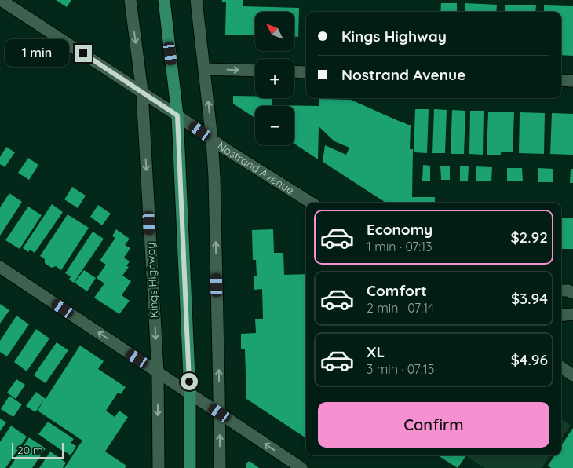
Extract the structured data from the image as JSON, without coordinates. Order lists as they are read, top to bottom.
{
  "streets": {
    "street": ["Nostrand Avenue", "Kings Highway"]
  },
  "crossings": [
    ["Nostrand Avenue", "Kings Highway"]
  ],
  "scale_bar": "20 m",
  "north": "top left",
  "page": {
    "map_buttons": ["+", "−"],
    "banner": ["Kings Highway", "Nostrand Avenue"],
    "bubble": "1 min",
    "list": [
      {
        "name": "Economy",
        "note": "1 min · 07:13",
        "value": "$2.92"
      },
      {
        "name": "Comfort",
        "note": "2 min · 07:14",
        "value": "$3.94"
      },
      {
        "name": "XL",
        "note": "3 min · 07:15",
        "value": "$4.96"
      }
    ],
    "buttons": "Confirm",
    "scale": "20 m"
  }
}
